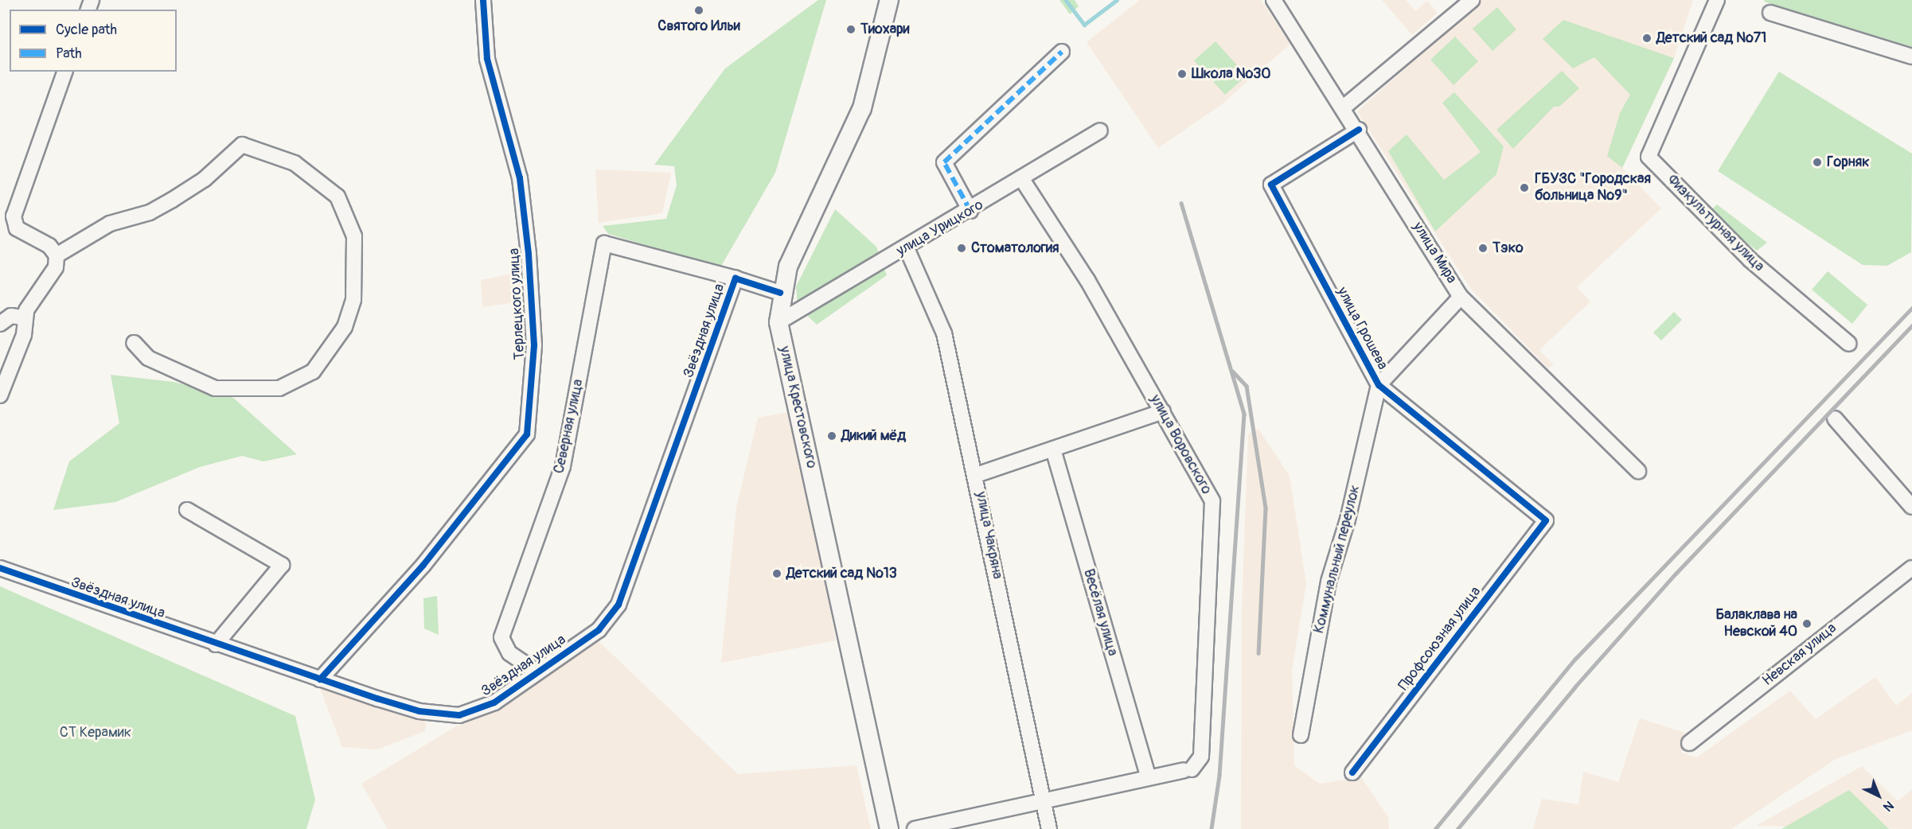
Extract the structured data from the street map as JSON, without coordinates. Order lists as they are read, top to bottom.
{
  "streets": {
    "main road": ["улица Крестовского"],
    "street": [
      "Физкультурная улица",
      "улица Урицкого",
      "улица Мира",
      "Терлецкого улица",
      "улица Грошева",
      "Звёздная улица",
      "Северная улица",
      "улица Воровского",
      "улица Чакряна",
      "Коммунальный переулок",
      "Весёлая улица",
      "Профсоюзная улица",
      "Невская улица"
    ]
  },
  "crossings": [
    ["улица Урицкого", "улица Крестовского"],
    ["улица Урицкого", "улица Воровского"],
    ["улица Урицкого", "улица Чакряна"],
    ["улица Мира", "улица Грошева"],
    ["Терлецкого улица", "Звёздная улица"],
    ["улица Грошева", "Коммунальный переулок"],
    ["улица Грошева", "Профсоюзная улица"],
    ["Звёздная улица", "улица Крестовского"],
    ["Звёздная улица", "Северная улица"],
    ["улица Воровского", "Весёлая улица"]
  ],
  "parks": ["СТ Керамик"],
  "places": [
    "Святого Ильи",
    "Тиохари",
    "Детский сад №71",
    "Школа №30",
    "Горняк",
    "ГБУЗС \"Городская больница №9\"",
    "Стоматология",
    "Тэко",
    "Дикий мёд",
    "Детский сад №13",
    "Балаклава на Невской 40"
  ],
  "legend": ["Cycle path", "Path"],
  "north": "bottom right"
}
